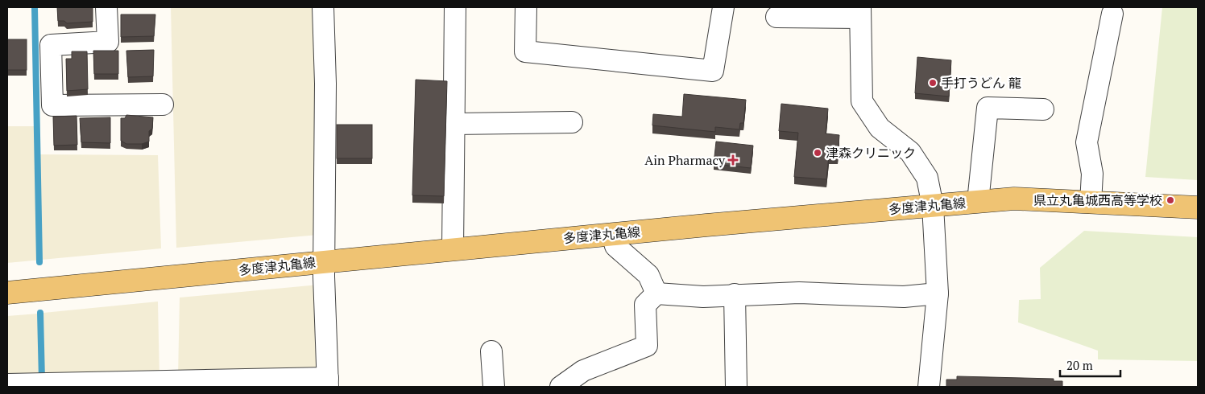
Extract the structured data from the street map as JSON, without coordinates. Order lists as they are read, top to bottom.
{
  "streets": {
    "main road": ["多度津丸亀線"]
  },
  "places": {
    "other": ["手打うどん 龍", "津森クリニック", "県立丸亀城西高等学校"],
    "health": ["Ain Pharmacy"]
  },
  "scale_bar": "20 m"
}
